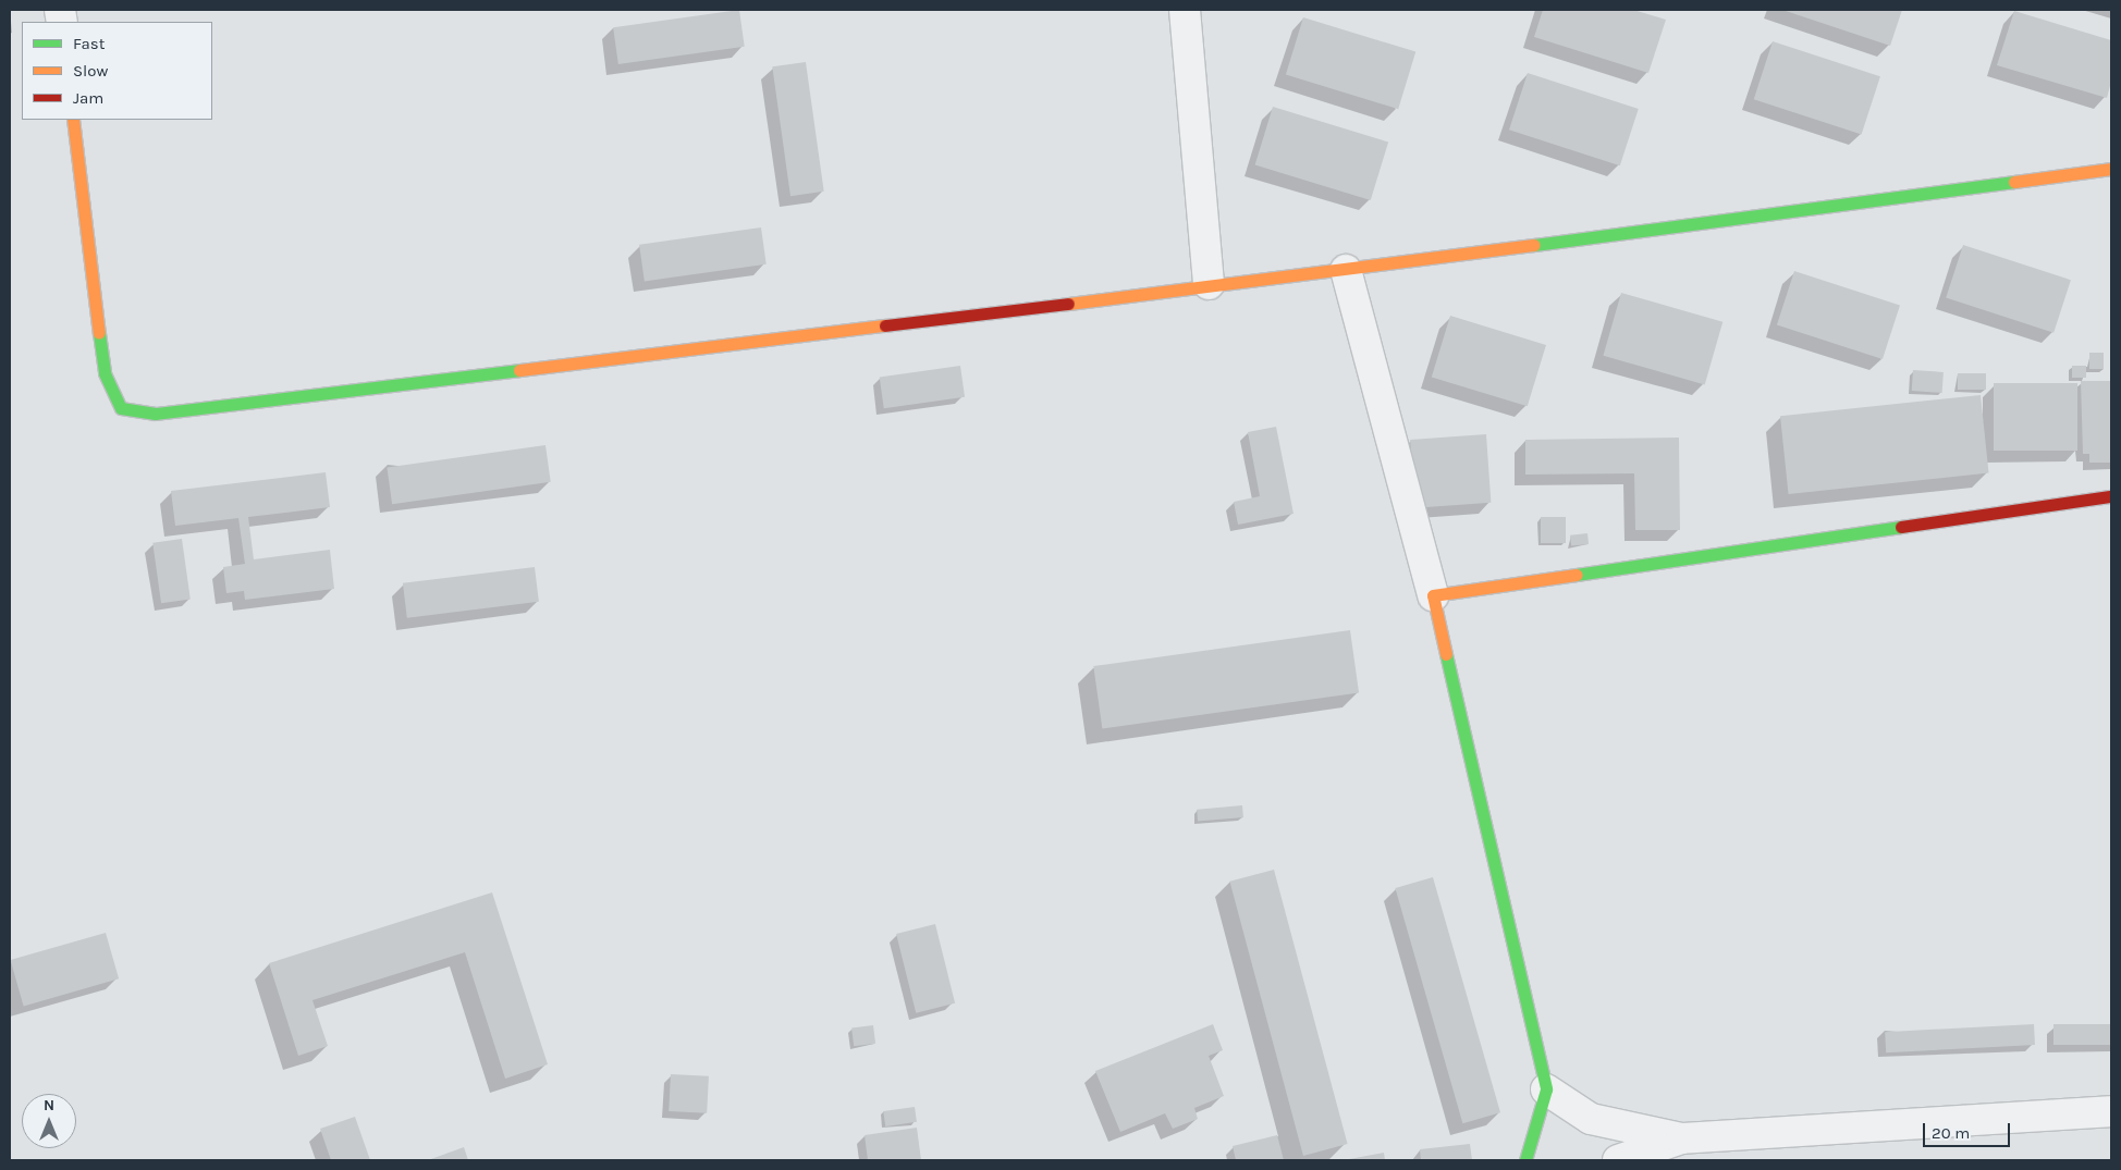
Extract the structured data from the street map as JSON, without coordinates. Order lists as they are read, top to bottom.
{
  "legend": ["Fast", "Slow", "Jam"],
  "scale_bar": "20 m",
  "north": "top"
}
